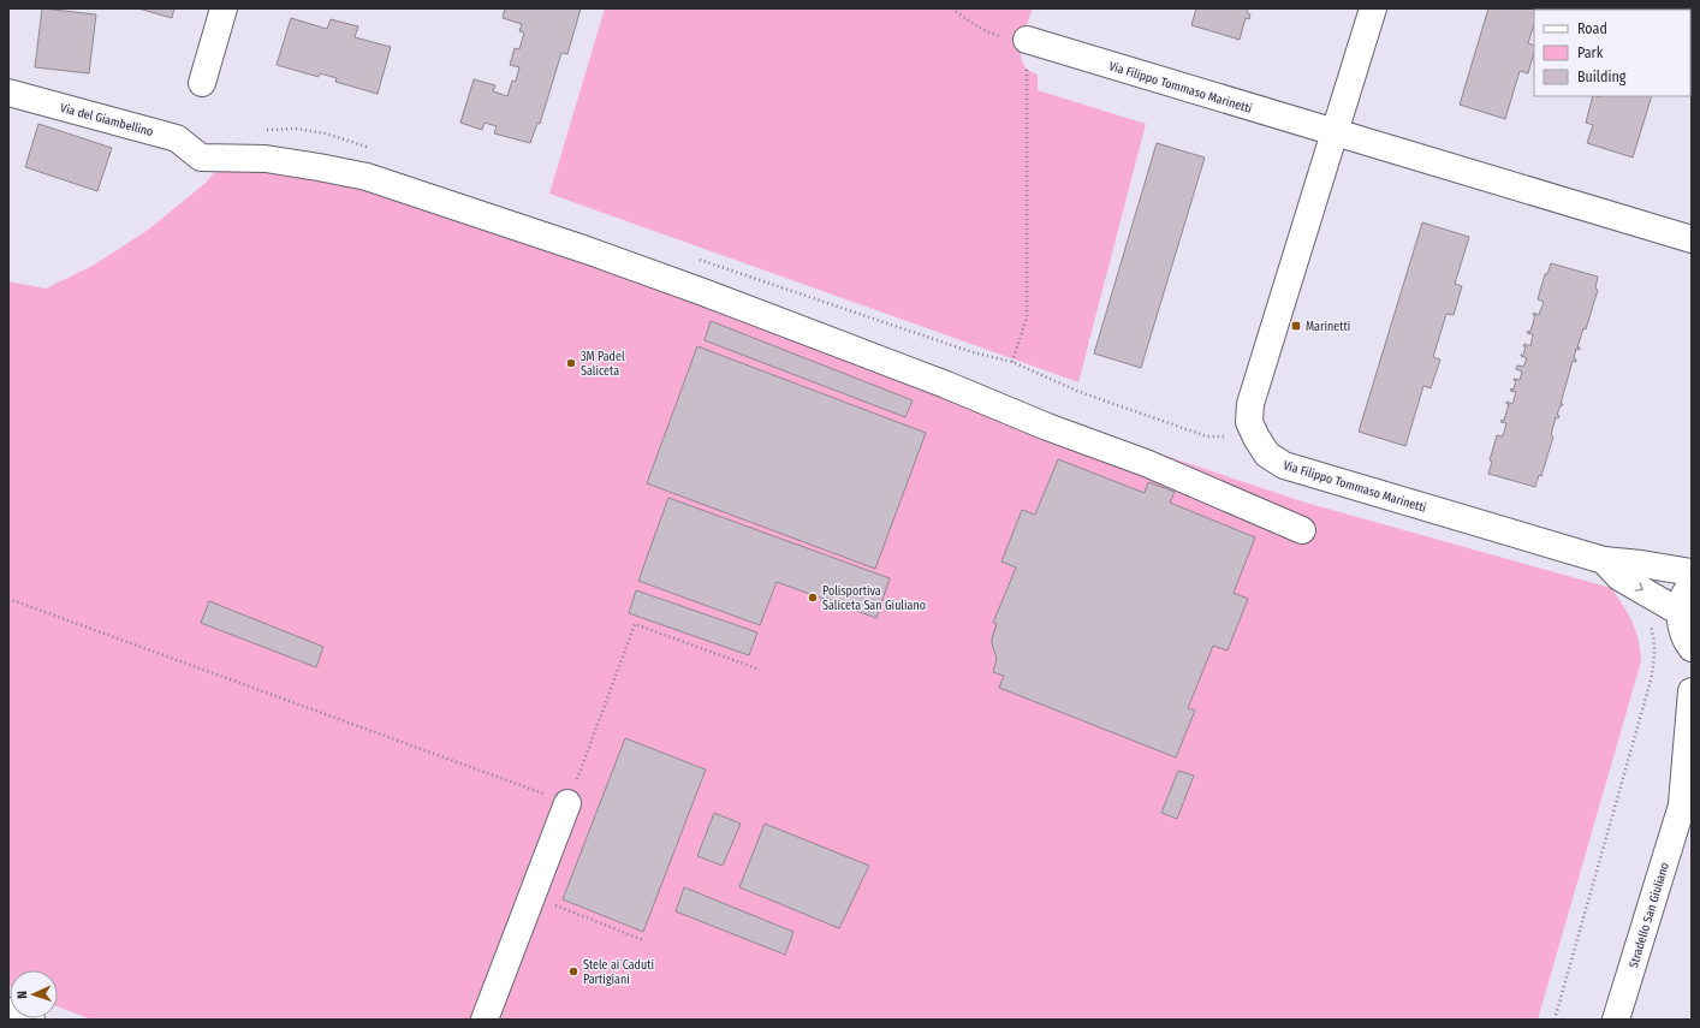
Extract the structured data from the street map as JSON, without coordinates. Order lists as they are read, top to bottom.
{
  "streets": {
    "street": ["Via Filippo Tommaso Marinetti", "Via del Giambellino", "Stradello San Giuliano"]
  },
  "places": {
    "transit": ["Marinetti"],
    "other": ["3M Padel Saliceta", "Polisportiva Saliceta San Giuliano", "Stele ai Caduti Partigiani"]
  },
  "legend": ["Road", "Park", "Building"],
  "north": "left"
}
